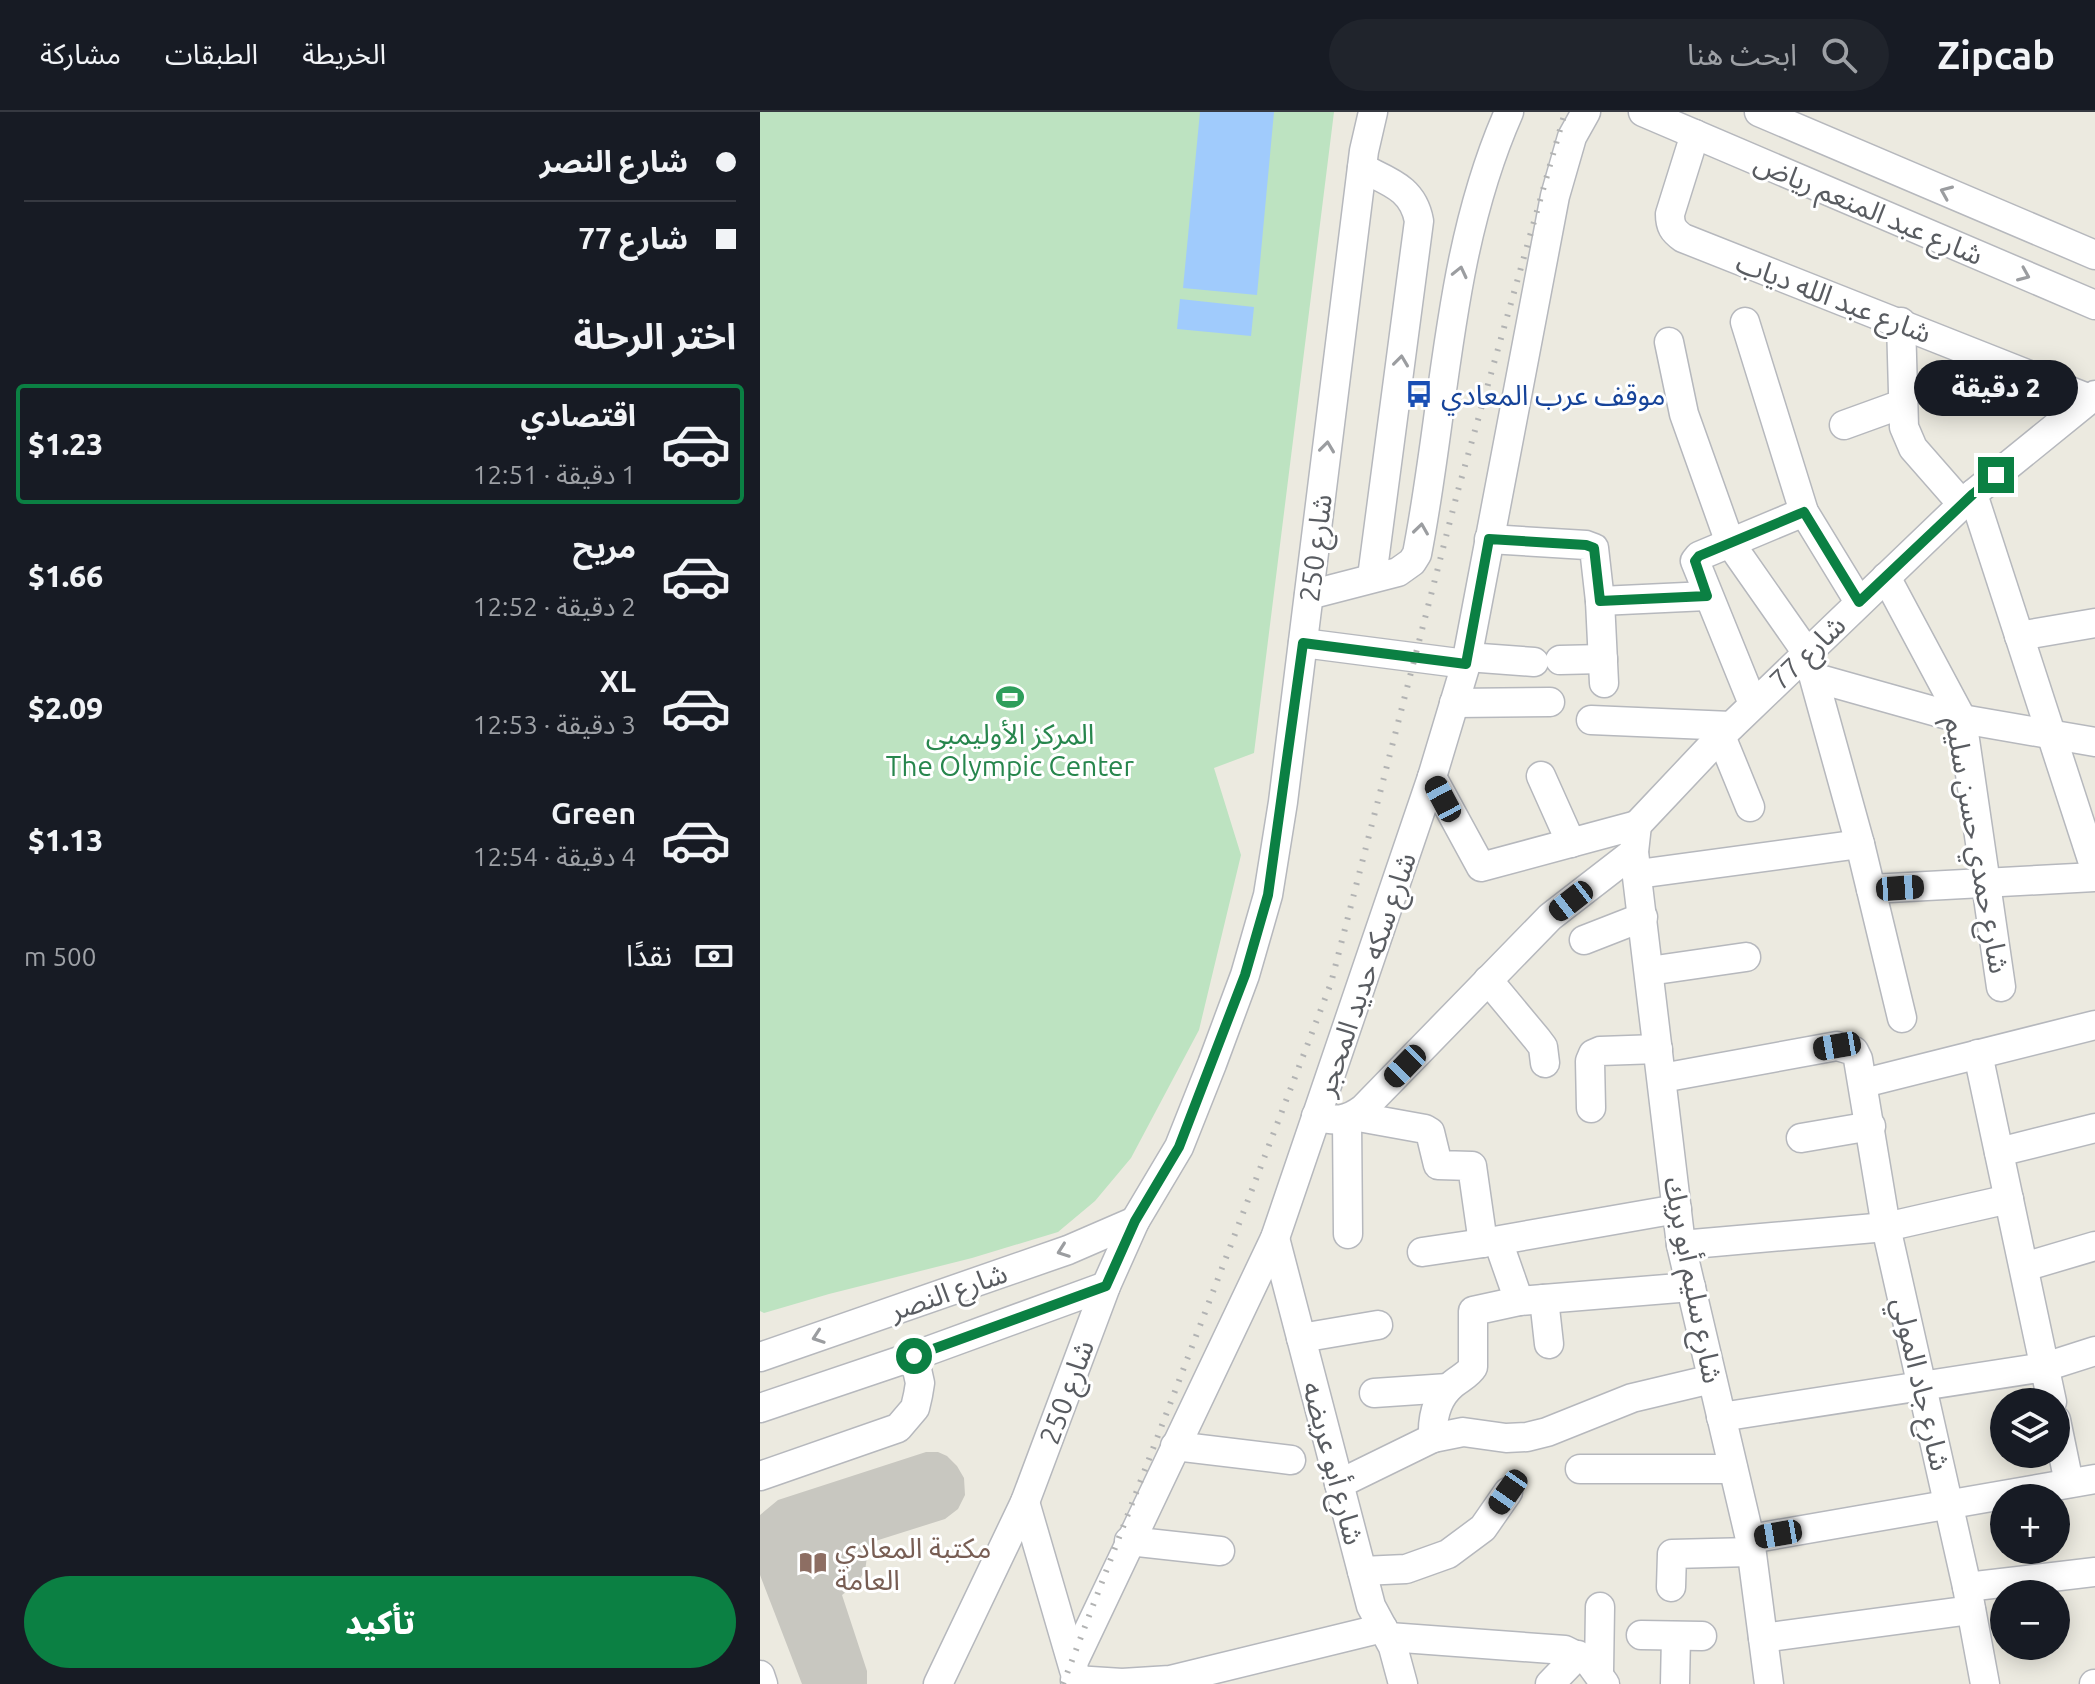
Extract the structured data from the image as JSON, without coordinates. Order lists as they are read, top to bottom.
{
  "streets": {
    "street": [
      "شارع عبد المنعم رياض",
      "شارع عبد الله دياب",
      "شارع 250",
      "شارع 77",
      "شارع حمدي حسن سليم",
      "شارع سكه حديد المحجر",
      "شارع سليم أبو بريك",
      "شارع النصر",
      "شارع جاد المولي",
      "شارع أبو عريضه"
    ]
  },
  "crossings": [
    ["شارع عبد المنعم رياض", "شارع عبد الله دياب"],
    ["شارع عبد الله دياب", "شارع 77"],
    ["شارع 250", "شارع النصر"],
    ["شارع 77", "شارع حمدي حسن سليم"],
    ["شارع 77", "شارع سليم أبو بريك"],
    ["شارع سكه حديد المحجر", "شارع أبو عريضه"],
    ["شارع سليم أبو بريك", "شارع جاد المولي"]
  ],
  "places": {
    "bus stop": ["موقف عرب المعادي"],
    "sports": ["المركز الأوليمبى The Olympic Center"],
    "library": ["مكتبة المعادي العامة"]
  },
  "page": {
    "header": "Zipcab",
    "search": "ابحث هنا",
    "nav": ["الخريطة", "الطبقات", "مشاركة"],
    "banner": ["شارع النصر", "شارع 77"],
    "heading": "اختر الرحلة",
    "bubble": "2 دقيقة",
    "list": [
      {
        "name": "اقتصادي",
        "note": "1 دقيقة · 12:51",
        "value": "$1.23"
      },
      {
        "name": "مريح",
        "note": "2 دقيقة · 12:52",
        "value": "$1.66"
      },
      {
        "name": "XL",
        "note": "3 دقيقة · 12:53",
        "value": "$2.09"
      },
      {
        "name": "Green",
        "note": "4 دقيقة · 12:54",
        "value": "$1.13"
      }
    ],
    "pay": ["نقدًا", "500 m"],
    "map_buttons": ["+", "−"],
    "buttons": "تأكيد"
  }
}
